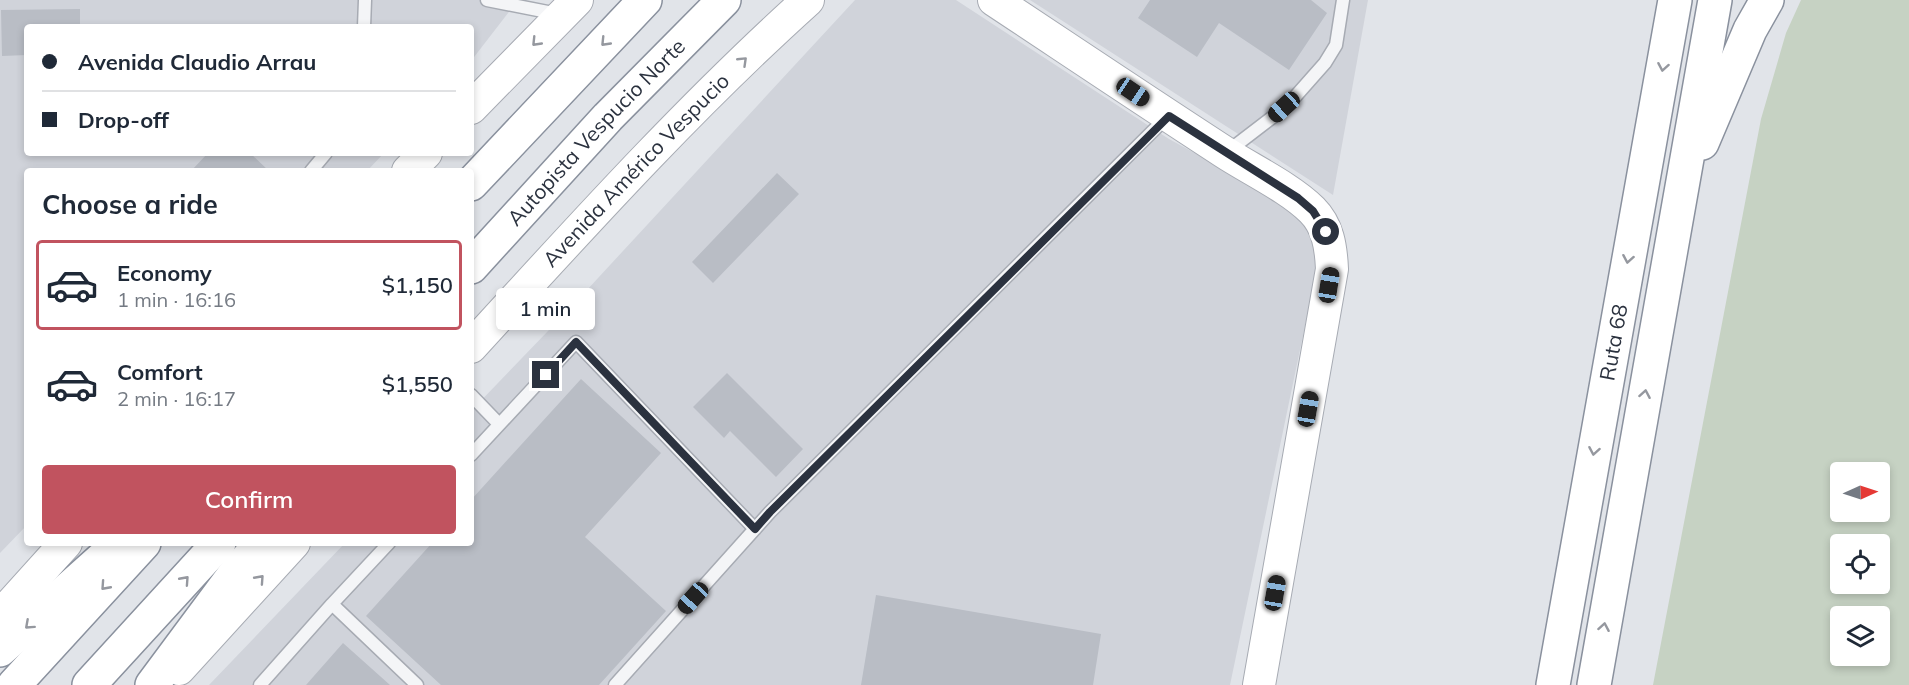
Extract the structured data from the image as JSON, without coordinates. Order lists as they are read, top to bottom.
{
  "streets": {
    "highway": ["Autopista Vespucio Norte", "Ruta 68"],
    "main road": ["Avenida Américo Vespucio"]
  },
  "north": "right",
  "page": {
    "banner": ["Avenida Claudio Arrau", "Drop-off"],
    "heading": "Choose a ride",
    "list": [
      {
        "name": "Economy",
        "note": "1 min · 16:16",
        "value": "$1,150"
      },
      {
        "name": "Comfort",
        "note": "2 min · 16:17",
        "value": "$1,550"
      }
    ],
    "bubble": "1 min",
    "buttons": "Confirm"
  }
}
